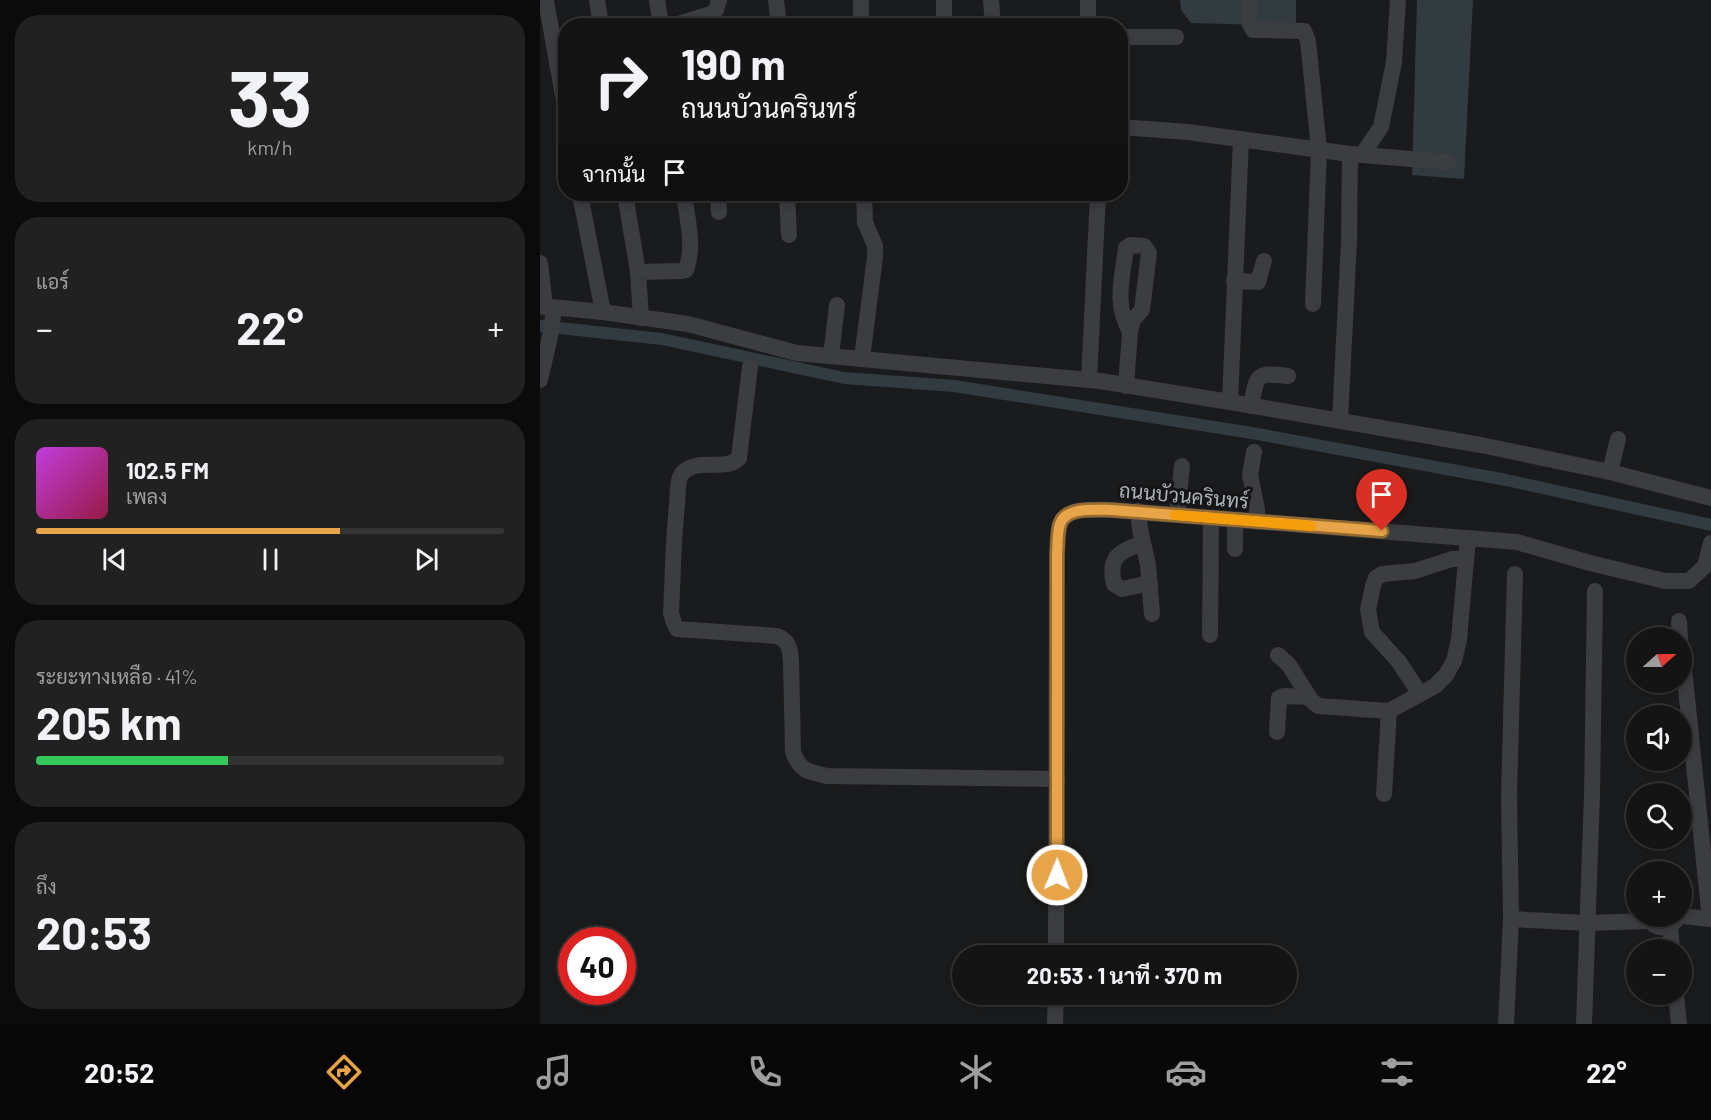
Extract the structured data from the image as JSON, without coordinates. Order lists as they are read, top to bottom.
{
  "streets": {
    "street": ["ถนนบัวนครินทร์"]
  },
  "north": "right",
  "page": {
    "tile": [
      ["33", "km/h"],
      "แอร์",
      ["ระยะทางเหลือ · 41%", "205 km"],
      ["ถึง", "20:53"]
    ],
    "turn": ["190 m", "ถนนบัวนครินทร์"],
    "then": "จากนั้น",
    "heat": ["−", "22°", "+"],
    "song": ["102.5 FM", "เพลง"],
    "map_buttons": ["+", "−"],
    "limit": "40",
    "trip": "20:53 · 1 นาที · 370 m",
    "tabs": ["20:52", "22°"]
  }
}
